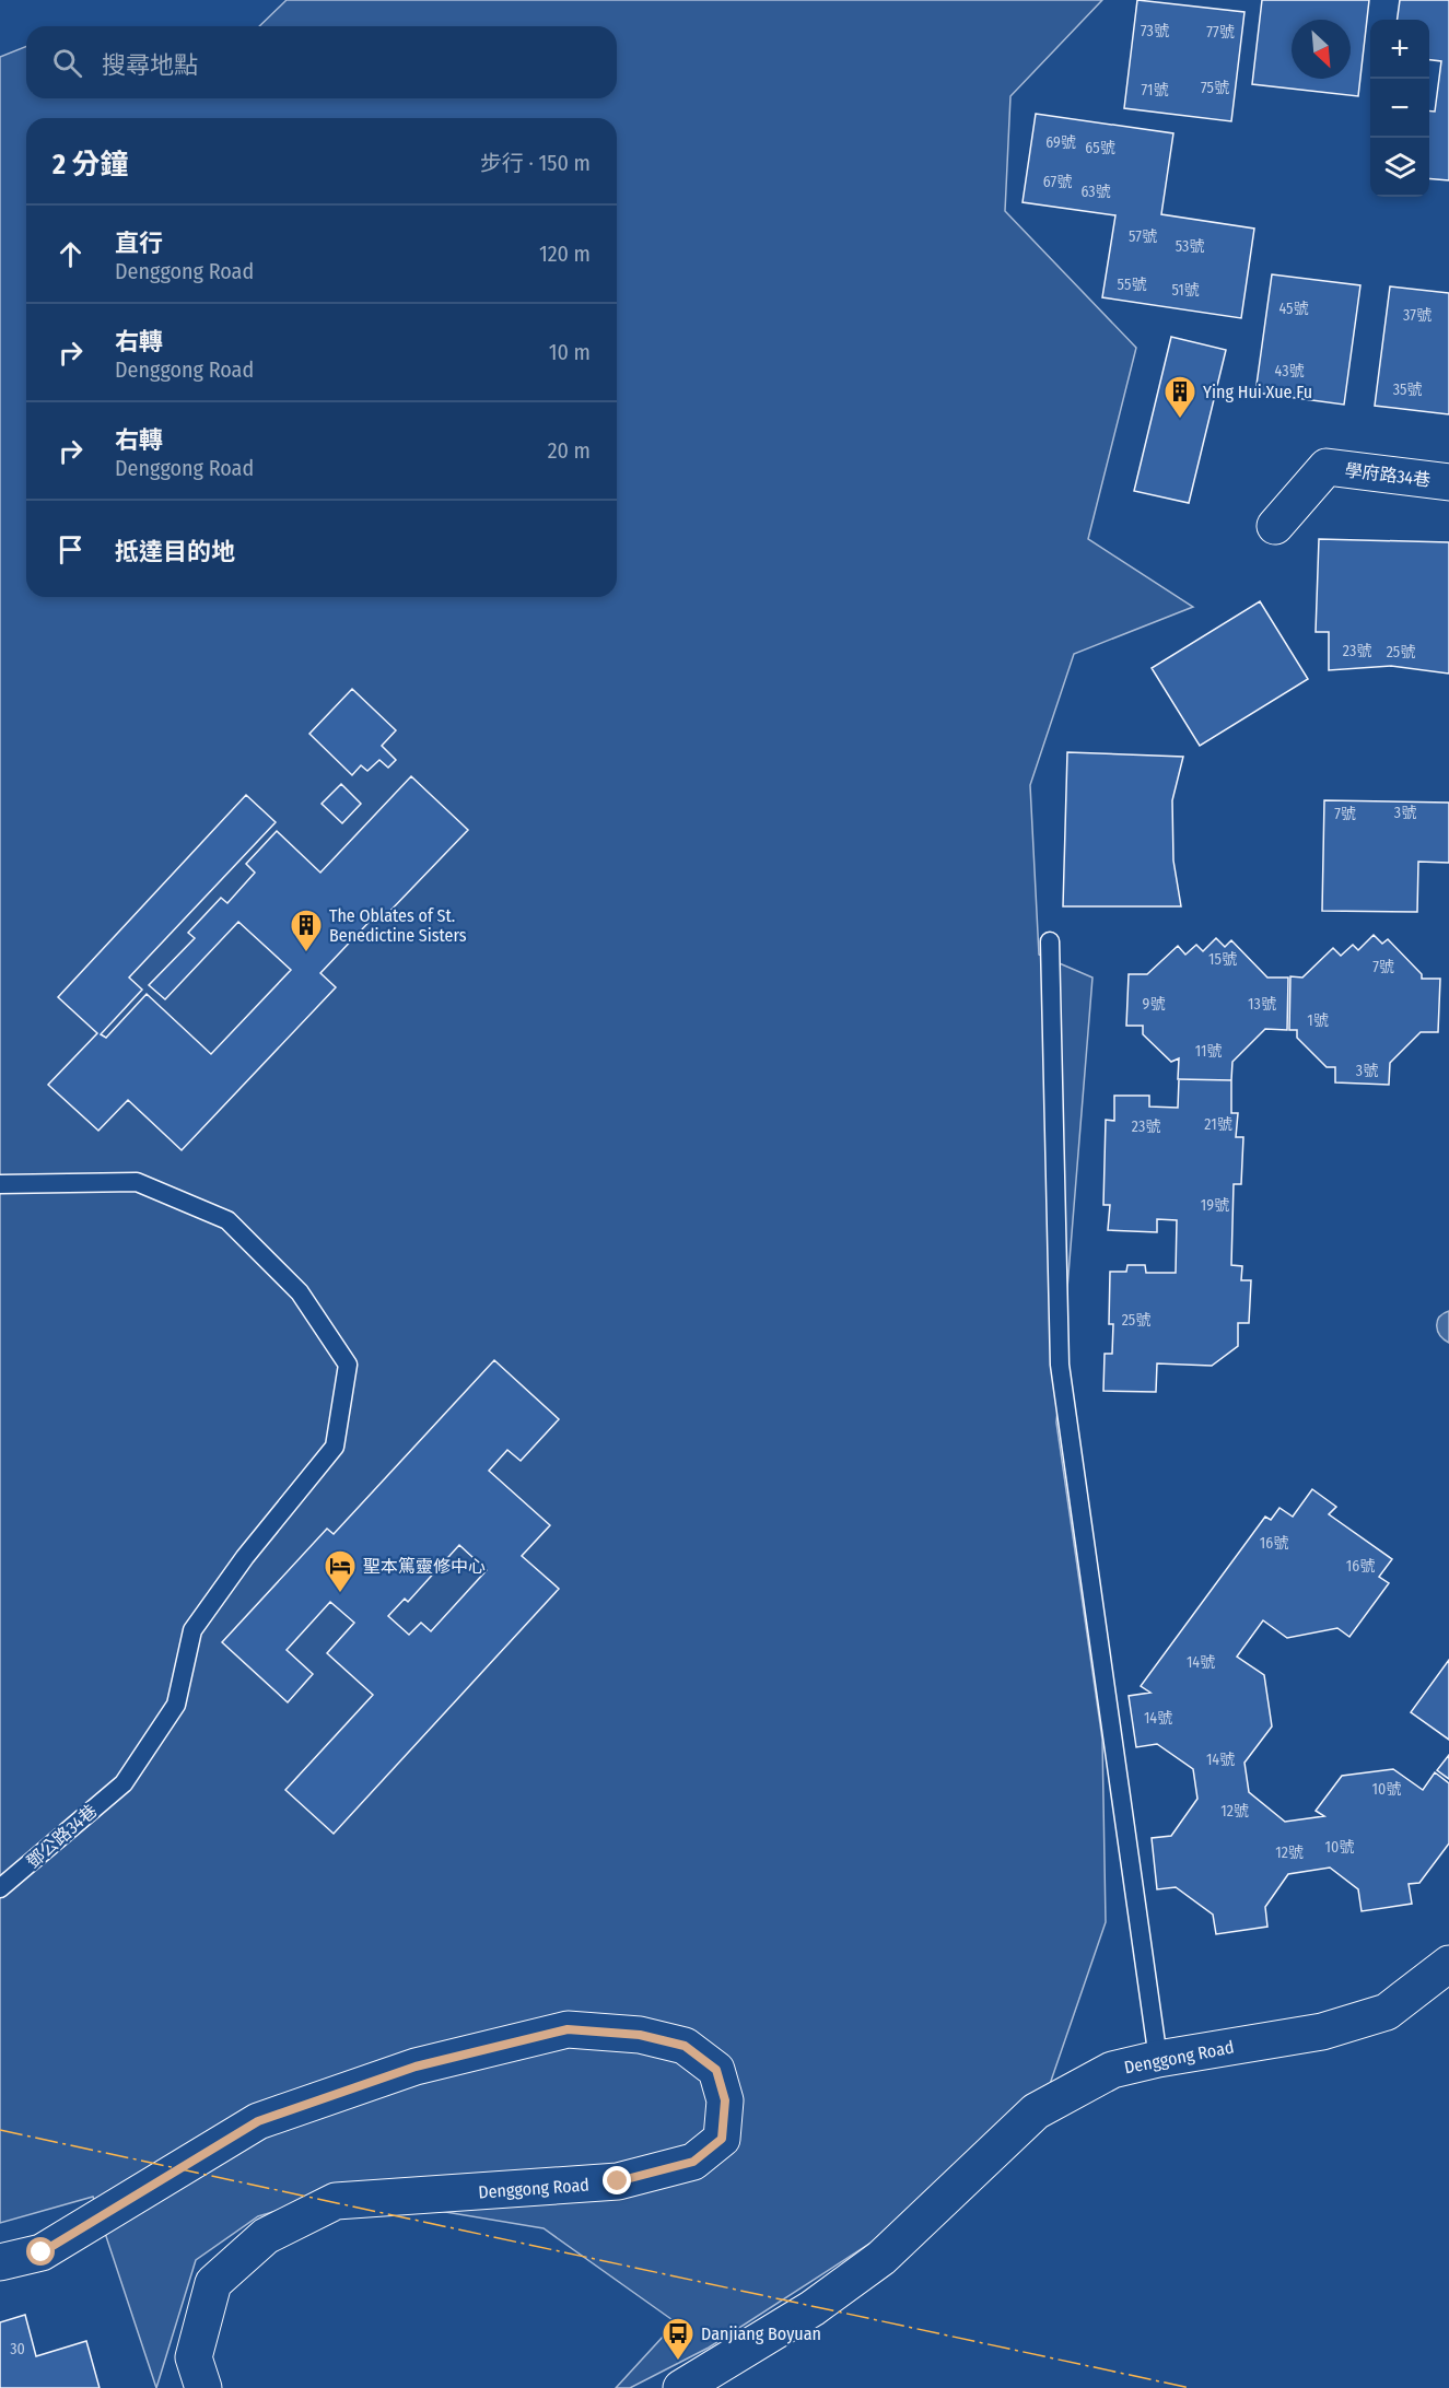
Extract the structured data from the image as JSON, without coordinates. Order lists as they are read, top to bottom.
{
  "streets": {
    "street": ["學府路34巷", "Denggong Road"],
    "lane": ["鄧公路34巷"]
  },
  "places": {
    "building": ["Ying Hui Xue Fu", "The Oblates of St. Benedictine Sisters"],
    "hotel": ["聖本篤靈修中心"],
    "bus stop": ["Danjiang Boyuan"]
  },
  "house_numbers": [
    "73號",
    "77號",
    "75號",
    "71號",
    "69號",
    "65號",
    "67號",
    "63號",
    "57號",
    "53號",
    "55號",
    "51號",
    "45號",
    "37號",
    "43號",
    "35號",
    "23號",
    "25號",
    "3號",
    "7號",
    "15號",
    "7號",
    "9號",
    "13號",
    "1號",
    "11號",
    "3號",
    "21號",
    "23號",
    "19號",
    "25號",
    "16號",
    "16號",
    "14號",
    "14號",
    "14號",
    "10號",
    "12號",
    "10號",
    "12號",
    "30"
  ],
  "north": "bottom right",
  "page": {
    "map_buttons": ["+", "−"],
    "search": "搜尋地點",
    "heading": ["2 分鐘", "步行 · 150 m"],
    "list": [
      ["直行", "Denggong Road", "120 m"],
      ["右轉", "Denggong Road", "10 m"],
      ["右轉", "Denggong Road", "20 m"],
      "抵達目的地"
    ]
  }
}
